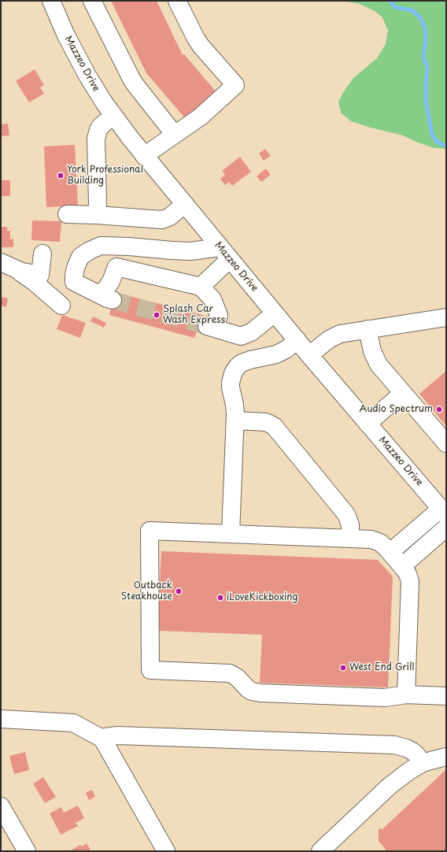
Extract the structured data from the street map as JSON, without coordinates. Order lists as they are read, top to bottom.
{
  "streets": {
    "main road": ["Mazzeo Drive"]
  },
  "places": [
    "York Professional Building",
    "Splash Car Wash Express",
    "Audio Spectrum",
    "Outback Steakhouse",
    "iLoveKickboxing",
    "West End Grill"
  ]
}
